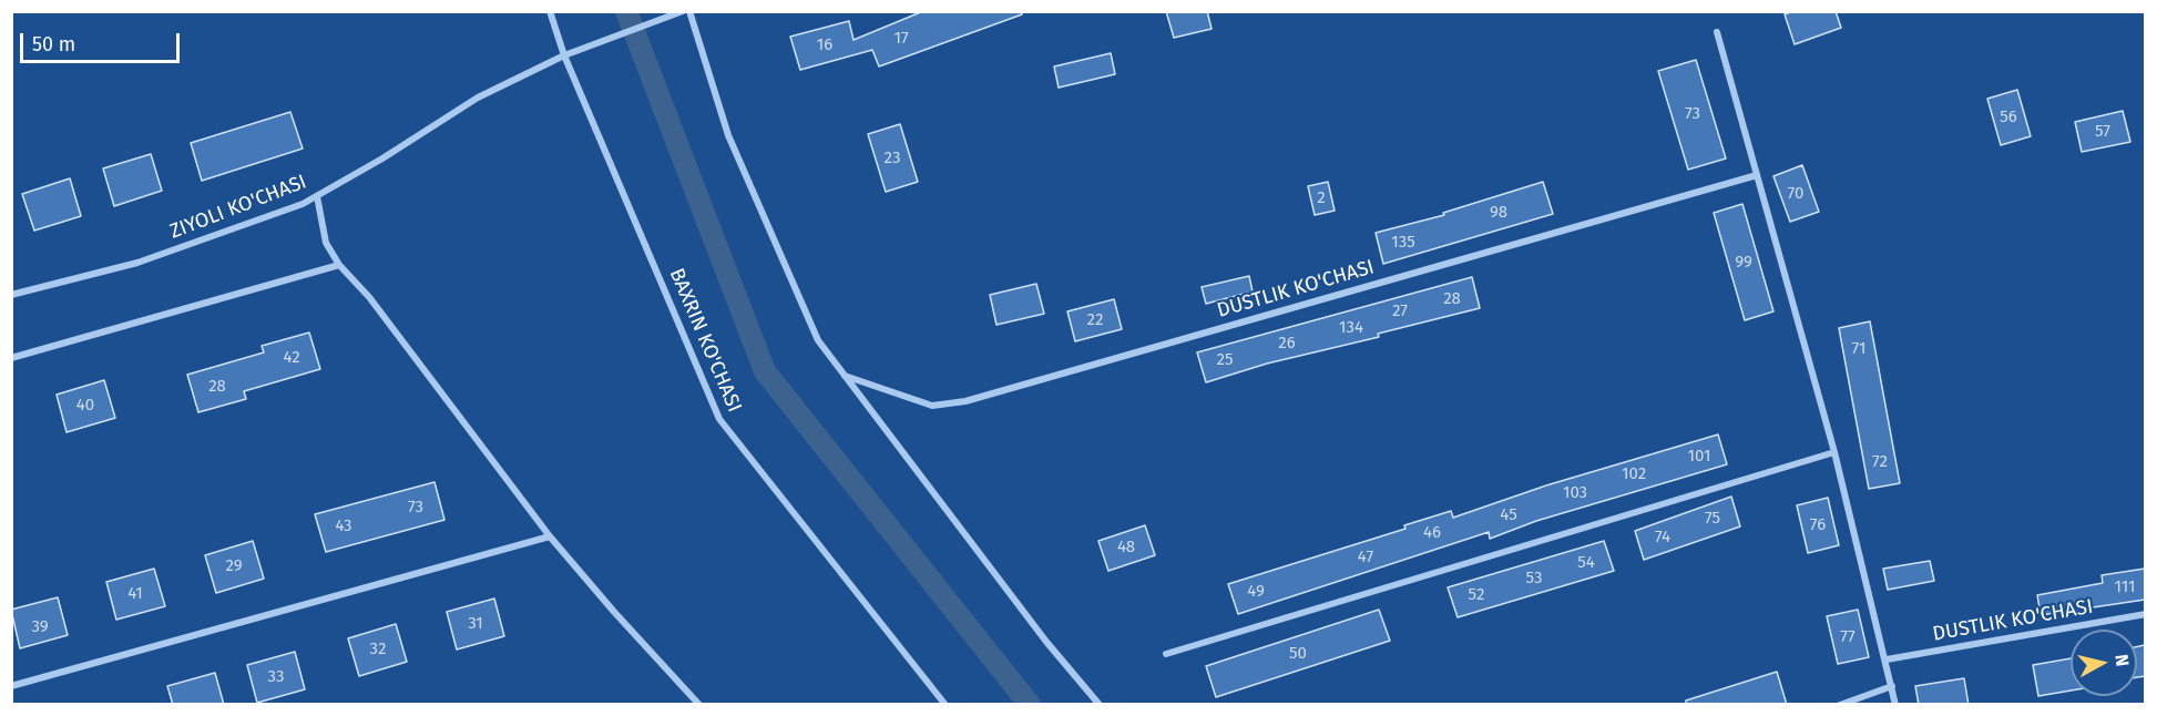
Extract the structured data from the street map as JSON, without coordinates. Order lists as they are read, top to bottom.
{
  "streets": {
    "street": ["ZIYOLI KO'CHASI", "DUSTLIK KO'CHASI", "BAXRIN KO'CHASI"]
  },
  "crossings": [
    ["ZIYOLI KO'CHASI", "BAXRIN KO'CHASI"]
  ],
  "house_numbers": [
    "17",
    "16",
    "73",
    "56",
    "57",
    "23",
    "70",
    "2",
    "98",
    "135",
    "99",
    "28",
    "27",
    "22",
    "134",
    "26",
    "71",
    "42",
    "25",
    "28",
    "40",
    "101",
    "72",
    "102",
    "103",
    "73",
    "45",
    "75",
    "76",
    "43",
    "46",
    "74",
    "48",
    "47",
    "54",
    "29",
    "53",
    "111",
    "49",
    "41",
    "52",
    "31",
    "39",
    "77",
    "32",
    "50",
    "33"
  ],
  "scale_bar": "50 m",
  "north": "right"
}
